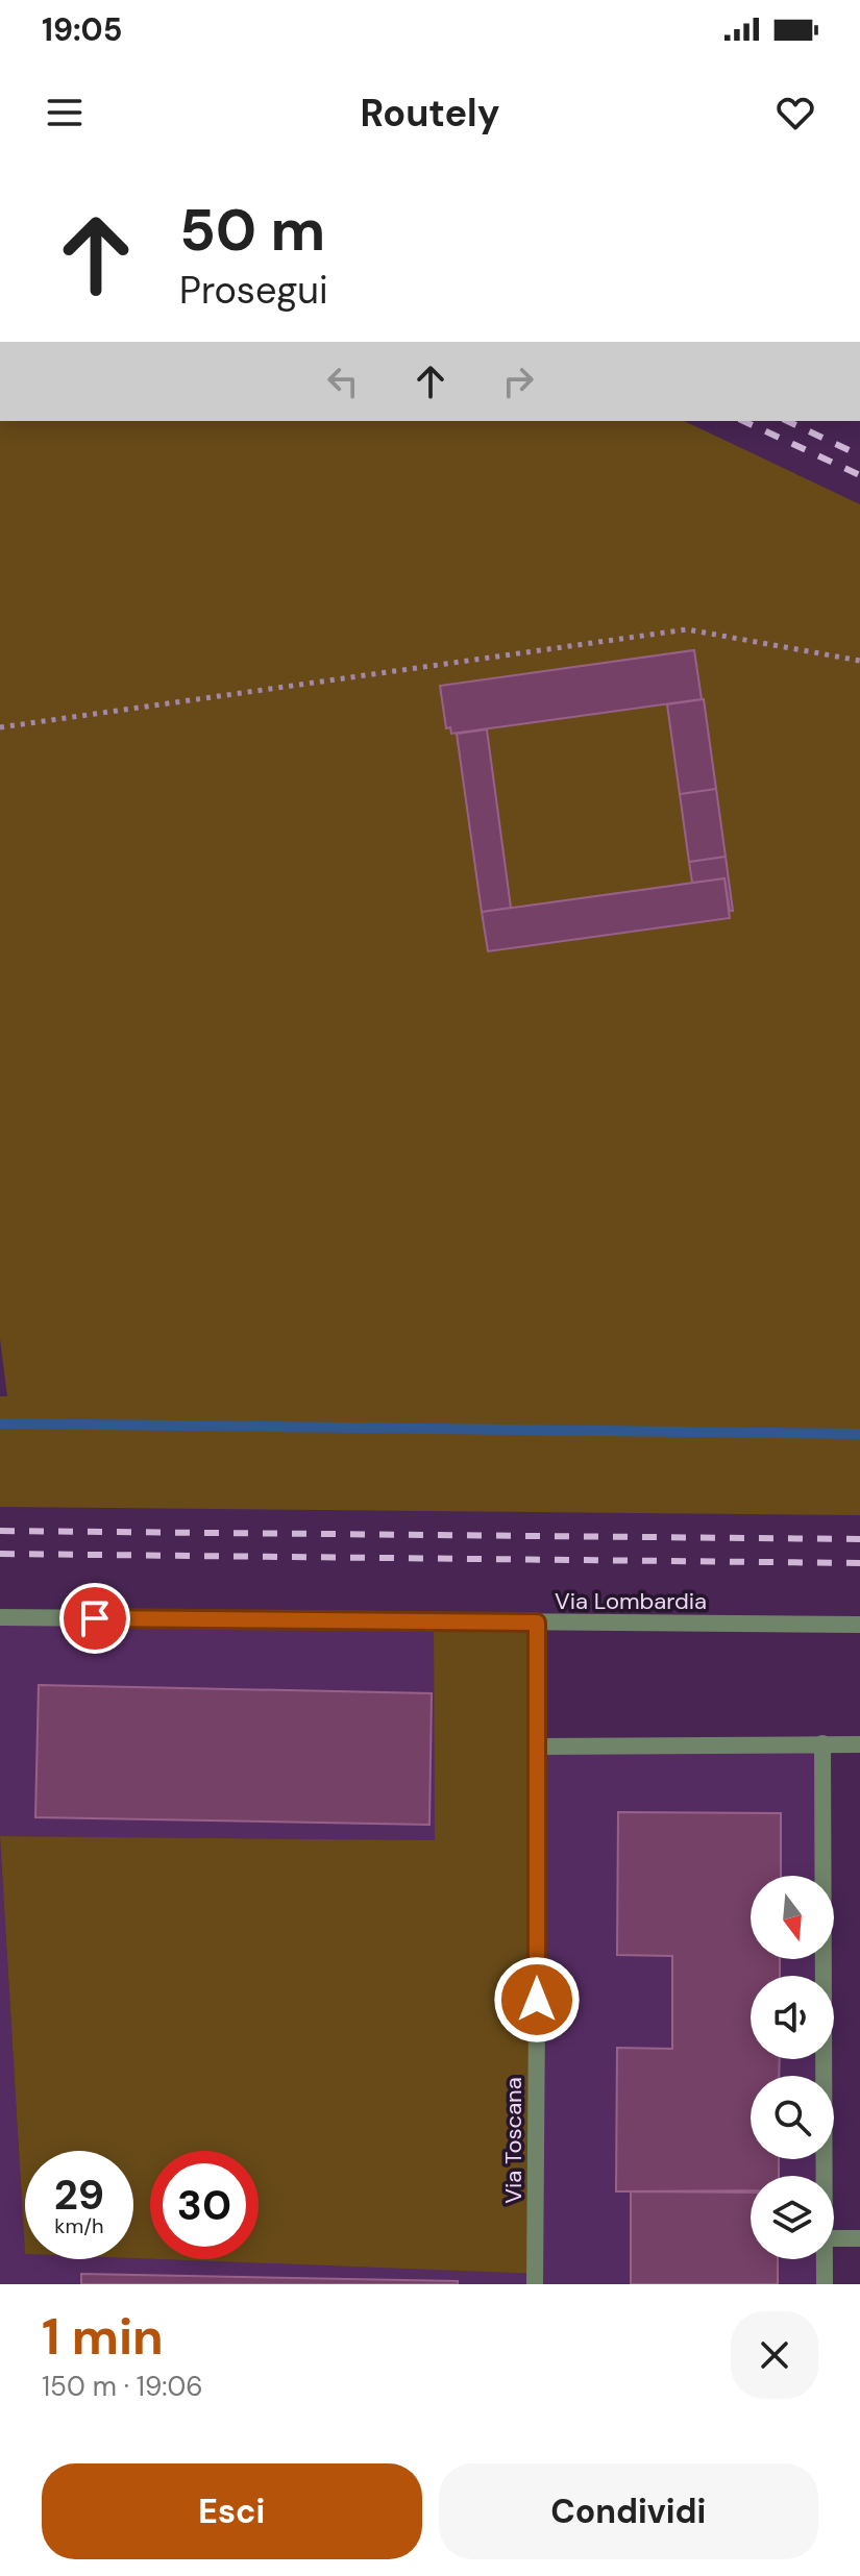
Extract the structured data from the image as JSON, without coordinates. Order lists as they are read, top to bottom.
{
  "streets": {
    "street": ["Via Lombardia", "Via Toscana"]
  },
  "crossings": [
    ["Via Lombardia", "Via Toscana"]
  ],
  "north": "bottom",
  "page": {
    "status": "19:05",
    "header": "Routely",
    "turn": ["50 m", "Prosegui"],
    "speed": "29 km/h",
    "limit": "30",
    "heading": ["1 min", "150 m · 19:06"],
    "buttons": ["Esci", "Condividi"]
  }
}
